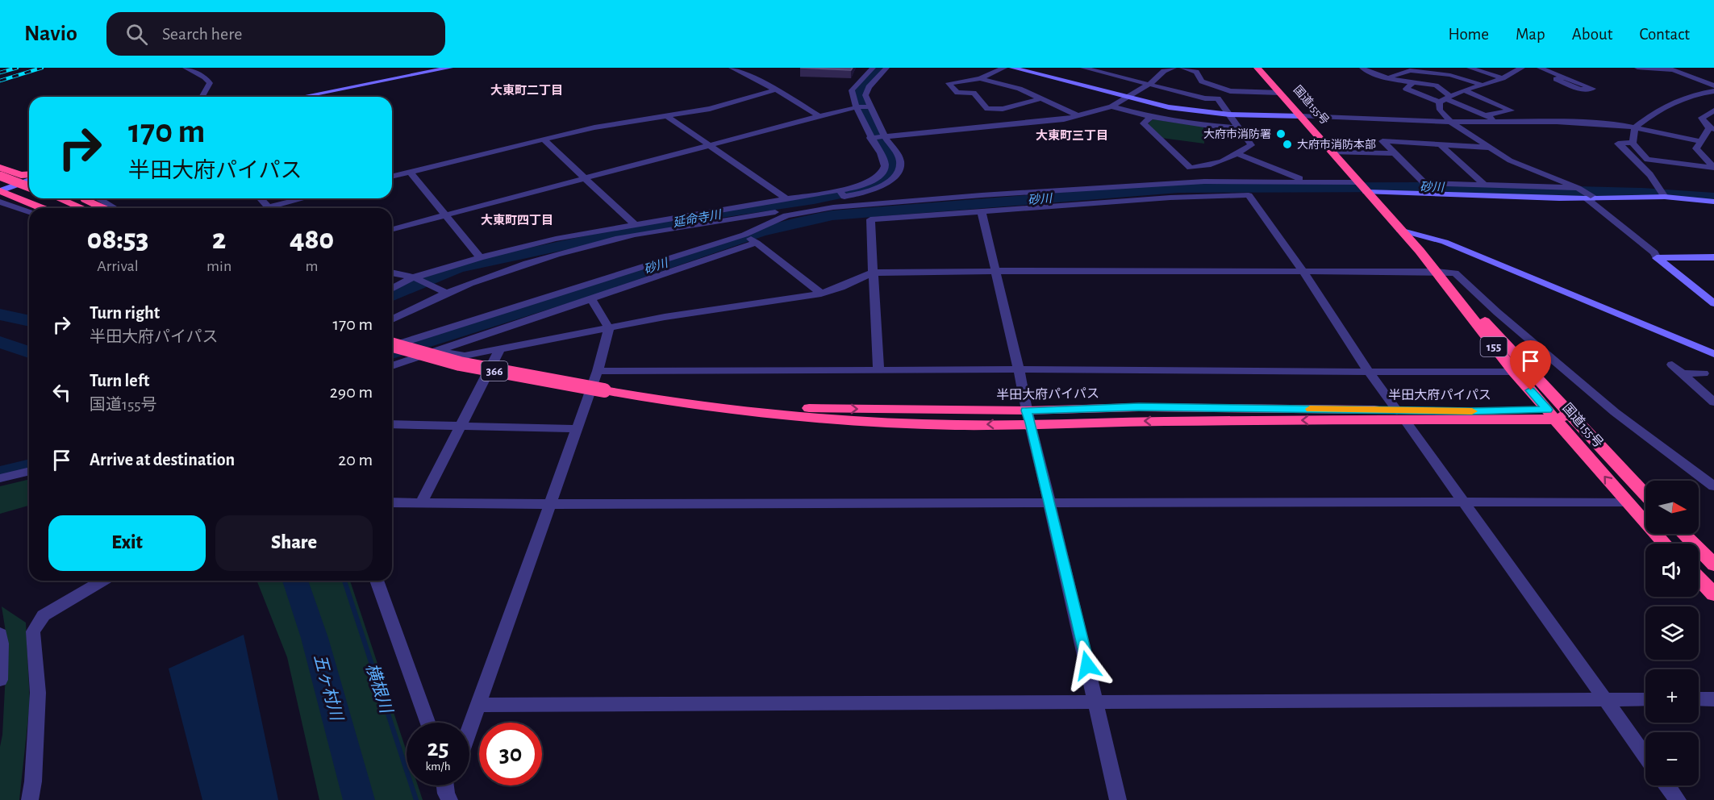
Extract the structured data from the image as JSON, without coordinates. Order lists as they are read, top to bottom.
{
  "streets": {
    "highway": [
      "国道155号",
      "155",
      "366",
      "半田大府パイパス"
    ]
  },
  "crossings": [
    ["国道155号", "半田大府パイパス"]
  ],
  "districts": ["大東町二丁目", "大東町三丁目", "大東町四丁目"],
  "water": [
    "砂川",
    "延命寺川",
    "五ヶ村川",
    "横根川"
  ],
  "places": ["大府市消防署", "大府市消防本部"],
  "north": "right",
  "page": {
    "header": "Navio",
    "search": "Search here",
    "nav": [
      "Home",
      "Map",
      "About",
      "Contact"
    ],
    "turn": ["170 m", "半田大府パイパス"],
    "eta": [
      "08:53",
      "Arrival",
      "2",
      "min",
      "480",
      "m"
    ],
    "list": [
      {
        "name": "Turn right",
        "note": "半田大府パイパス",
        "value": "170 m"
      },
      {
        "name": "Turn left",
        "note": "国道155号",
        "value": "290 m"
      },
      {
        "name": "Arrive at destination",
        "value": "20 m"
      }
    ],
    "map_buttons": ["+", "−"],
    "buttons": ["Exit", "Share"],
    "speed": "25 km/h",
    "limit": "30"
  }
}
